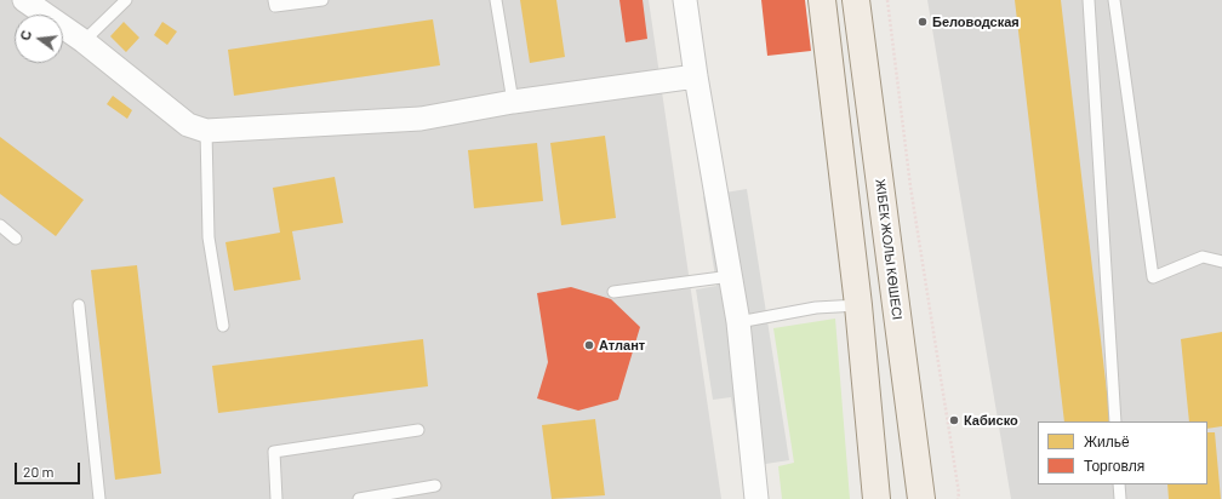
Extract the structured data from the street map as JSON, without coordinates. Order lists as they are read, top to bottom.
{
  "streets": {
    "main road": ["ЖІБЕК ЖОЛЫ КӨШЕСІ"]
  },
  "places": ["Беловодская", "Атлант", "Кабиско"],
  "legend": ["Жильё", "Торговля"],
  "scale_bar": "20 m",
  "north": "left"
}
